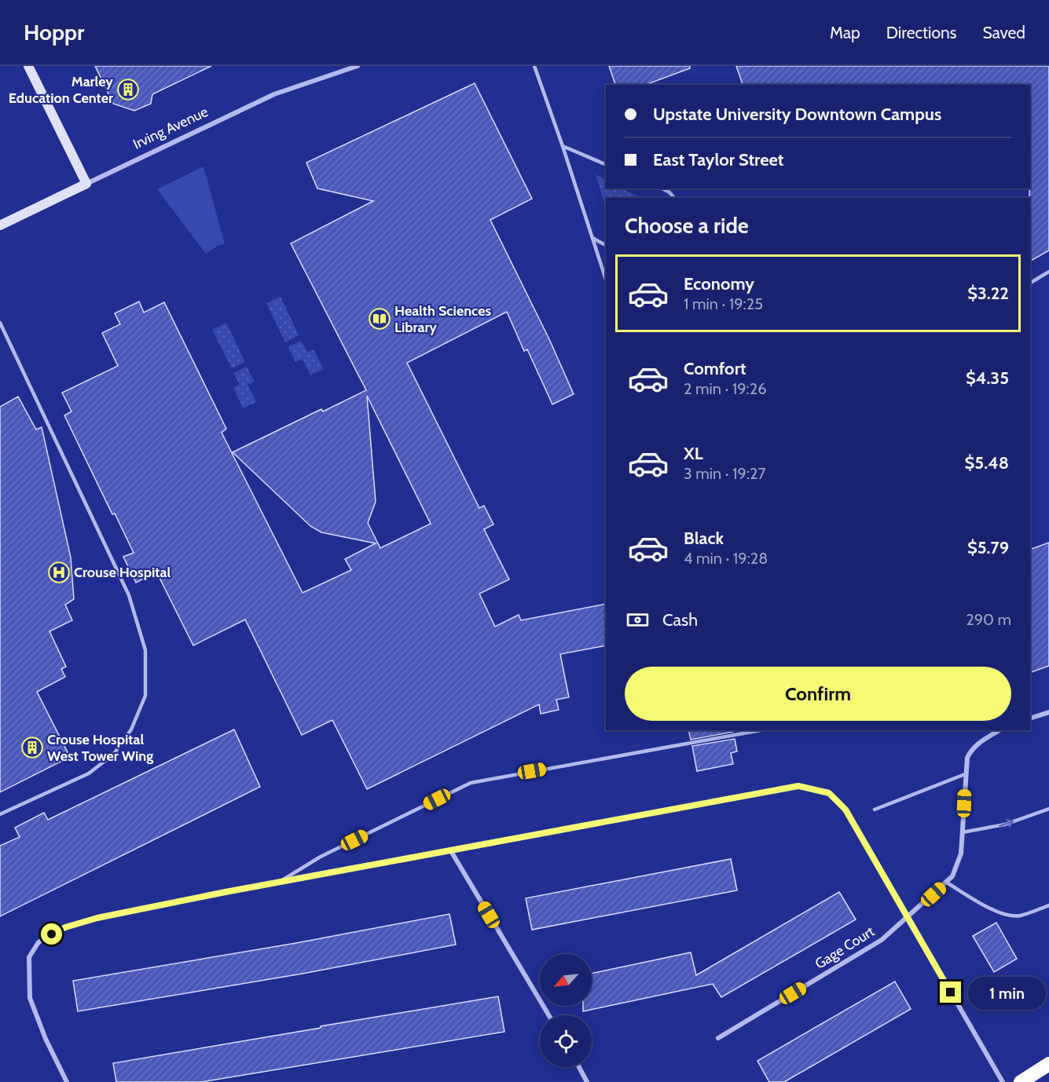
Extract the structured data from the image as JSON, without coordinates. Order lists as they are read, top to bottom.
{
  "streets": {
    "street": ["Irving Avenue", "Gage Court"]
  },
  "places": {
    "building": ["Marley Education Center", "Crouse Hospital West Tower Wing"],
    "library": ["Health Sciences Library"],
    "hospital": ["Crouse Hospital"]
  },
  "north": "bottom left",
  "page": {
    "header": "Hoppr",
    "nav": ["Map", "Directions", "Saved"],
    "banner": ["Upstate University Downtown Campus", "East Taylor Street"],
    "heading": "Choose a ride",
    "list": [
      {
        "name": "Economy",
        "note": "1 min · 19:25",
        "value": "$3.22"
      },
      {
        "name": "Comfort",
        "note": "2 min · 19:26",
        "value": "$4.35"
      },
      {
        "name": "XL",
        "note": "3 min · 19:27",
        "value": "$5.48"
      },
      {
        "name": "Black",
        "note": "4 min · 19:28",
        "value": "$5.79"
      }
    ],
    "pay": ["Cash", "290 m"],
    "buttons": "Confirm",
    "bubble": "1 min"
  }
}
